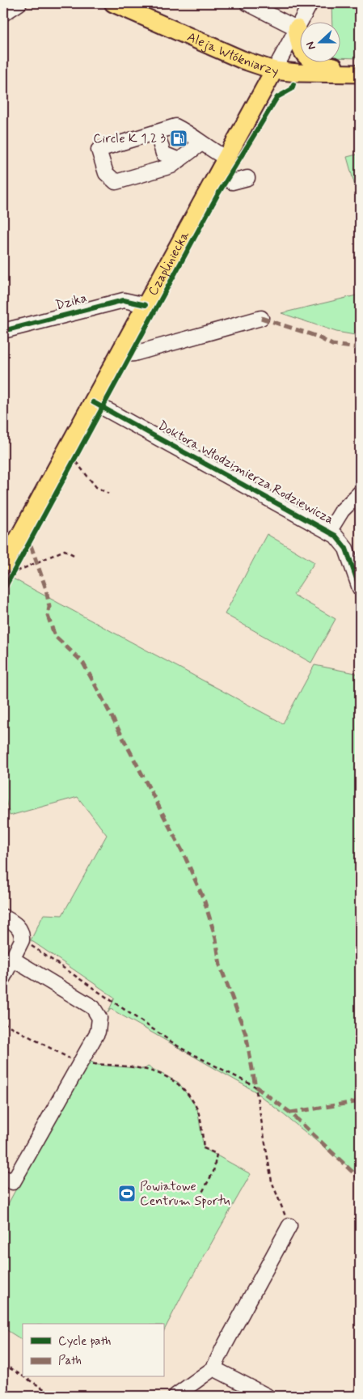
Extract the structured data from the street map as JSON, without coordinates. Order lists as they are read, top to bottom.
{
  "streets": {
    "main road": ["Aleja Włókniarzy", "Czapliniecka"],
    "street": ["Dzika", "Doktora Włodzimierza Rodziewicza"]
  },
  "crossings": [
    ["Aleja Włókniarzy", "Czapliniecka"],
    ["Czapliniecka", "Dzika"],
    ["Czapliniecka", "Doktora Włodzimierza Rodziewicza"]
  ],
  "places": {
    "fuel station": ["Circle K 1 2 3"],
    "sports": ["Powiatowe Centrum Sportu"]
  },
  "legend": ["Cycle path", "Path"],
  "north": "left"
}
